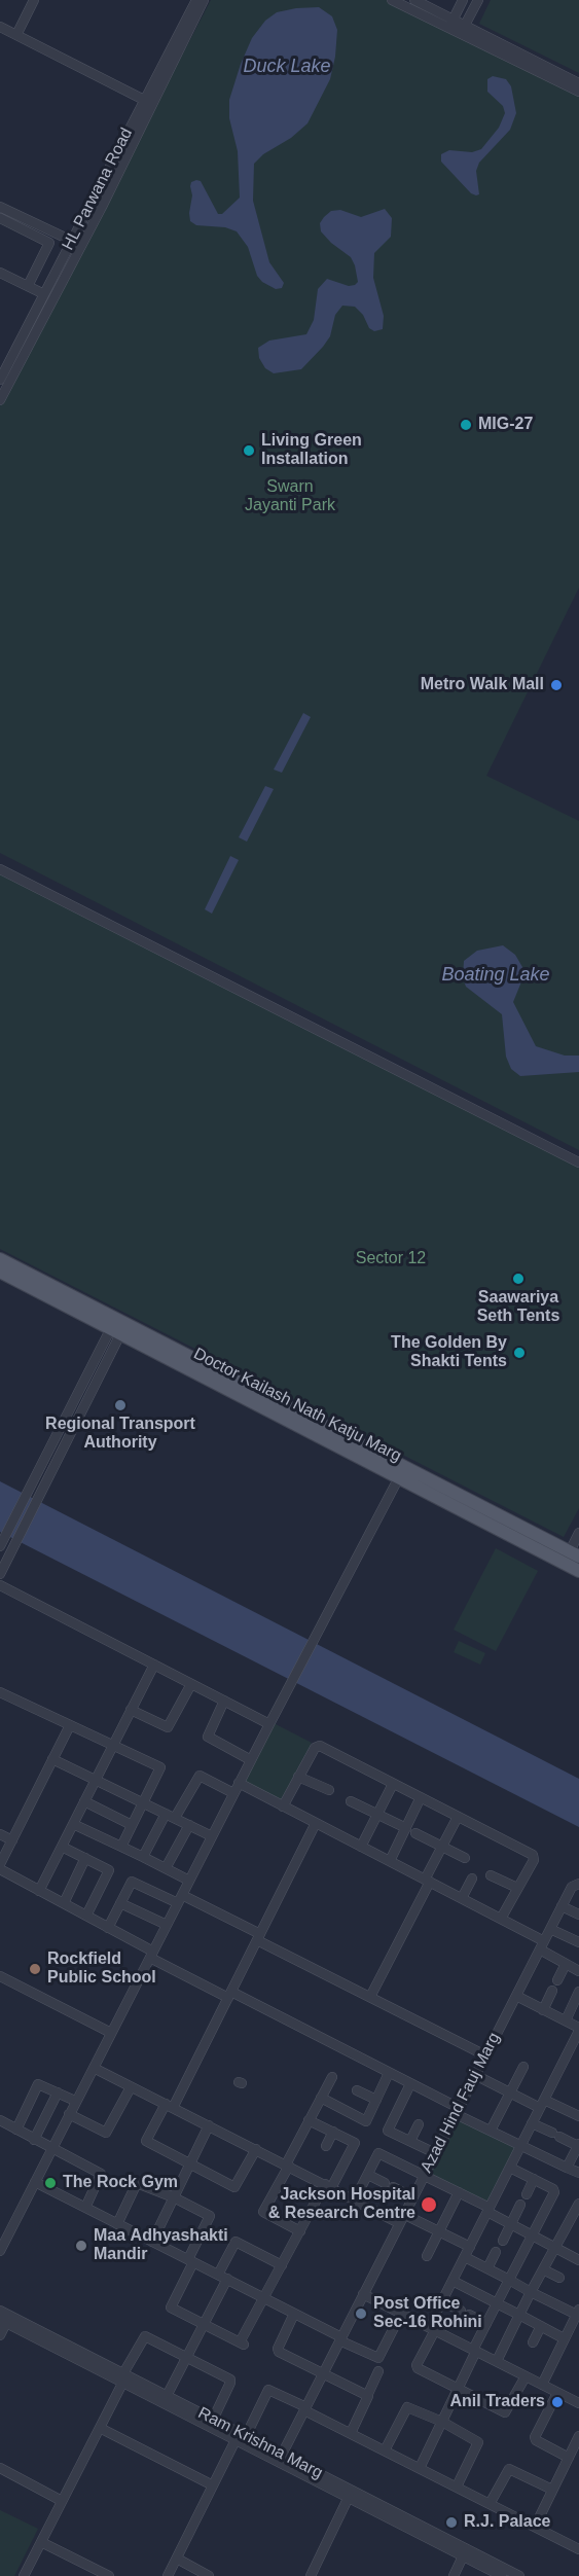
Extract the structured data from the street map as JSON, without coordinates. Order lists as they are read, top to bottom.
{
  "streets": {
    "main road": ["Doctor Kailash Nath Katju Marg"],
    "street": ["HL Parwana Road", "Azad Hind Fauj Marg", "Ram Krishna Marg"]
  },
  "crossings": [
    ["Azad Hind Fauj Marg", "Ram Krishna Marg"]
  ],
  "water": ["Duck Lake", "Boating Lake"],
  "parks": ["Swarn Jayanti Park", "Sector 12"],
  "places": [
    "MIG-27",
    "Living Green Installation",
    "Metro Walk Mall",
    "Saawariya Seth Tents",
    "The Golden By Shakti Tents",
    "Regional Transport Authority",
    "Rockfield Public School",
    "The Rock Gym",
    "Jackson Hospital & Research Centre",
    "Maa Adhyashakti Mandir",
    "Post Office Sec-16 Rohini",
    "Anil Traders",
    "R.J. Palace"
  ]
}
